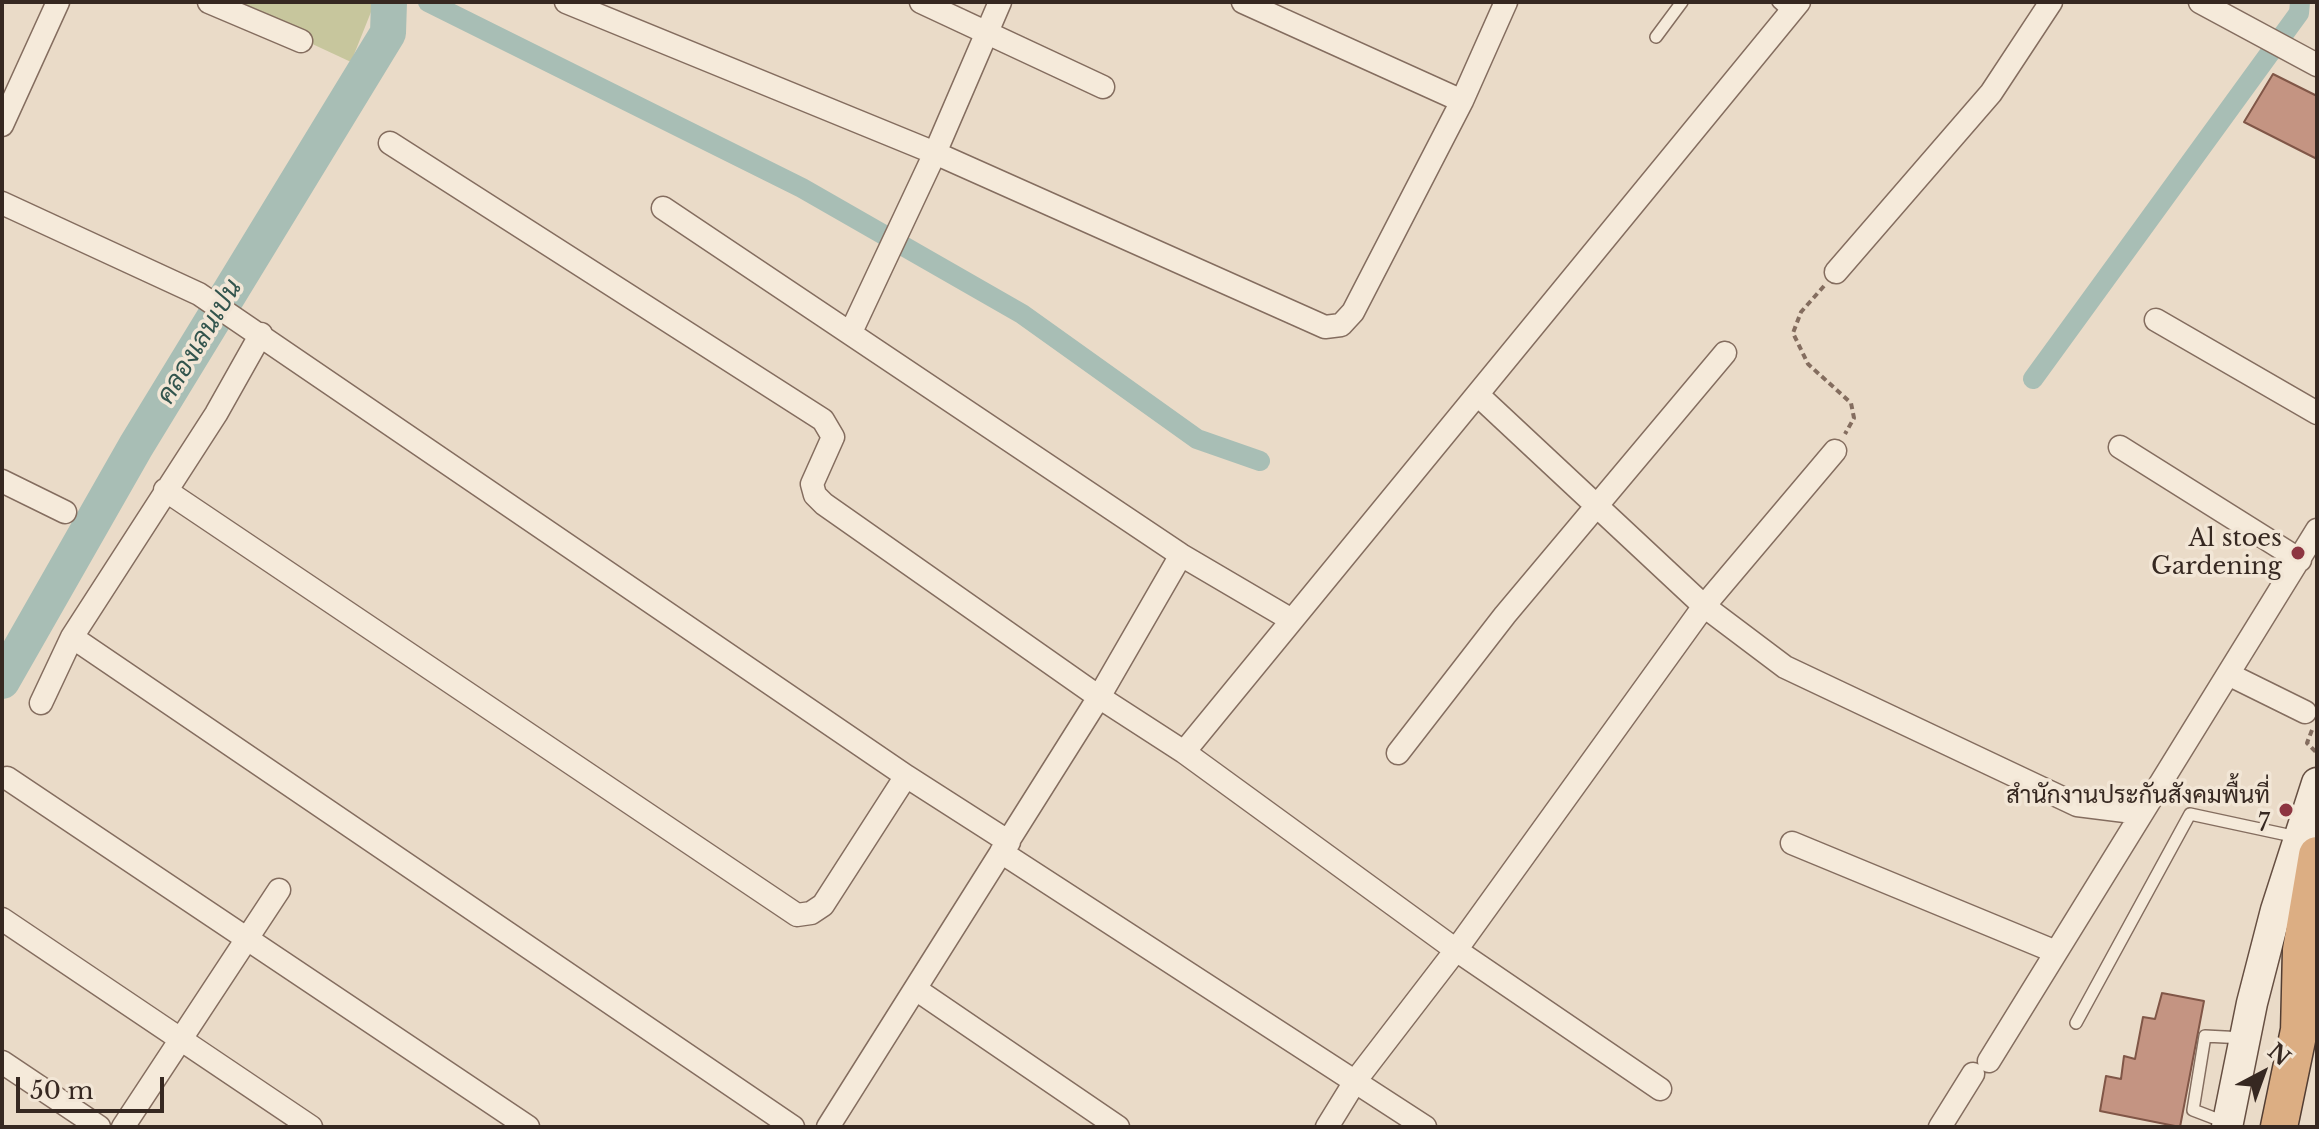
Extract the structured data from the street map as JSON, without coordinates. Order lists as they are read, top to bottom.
{
  "water": ["คลองเลนเปน"],
  "places": ["Al stoes Gardening", "สำนักงานประกันสังคมพื้นที่ 7"],
  "scale_bar": "50 m",
  "north": "top right"
}
